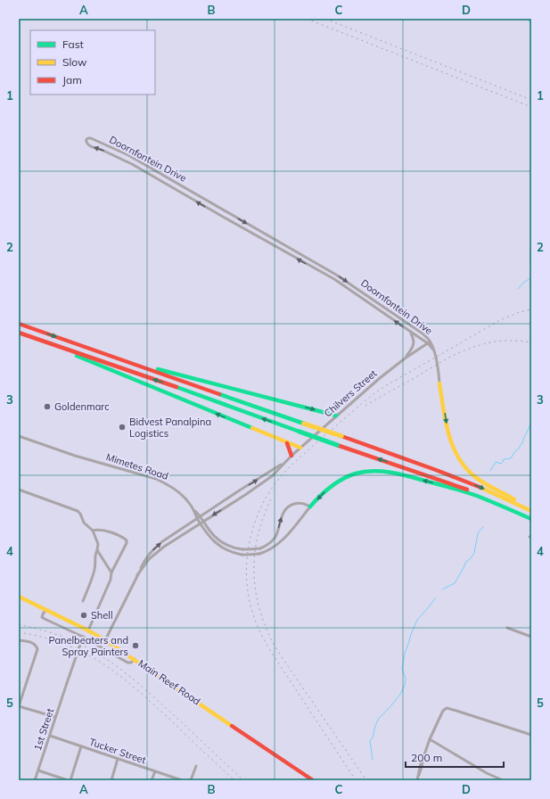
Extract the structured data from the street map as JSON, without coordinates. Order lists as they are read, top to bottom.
{
  "streets": {
    "main road": ["Main Reef Road"],
    "street": [
      "Doornfontein Drive",
      "Chilvers Street",
      "Mimetes Road",
      "1st Street",
      "Tucker Street"
    ]
  },
  "crossings": [
    ["Doornfontein Drive", "Chilvers Street"],
    ["Chilvers Street", "Mimetes Road"],
    ["Chilvers Street", "Main Reef Road"],
    ["1st Street", "Tucker Street"]
  ],
  "places": [
    "Goldenmarc",
    "Bidvest Panalpina Logistics",
    "Shell",
    "Panelbeaters and Spray Painters"
  ],
  "legend": ["Fast", "Slow", "Jam"],
  "scale_bar": "200 m",
  "grid": {
    "columns": [
      "A",
      "B",
      "C",
      "D"
    ],
    "rows": [
      "1",
      "2",
      "3",
      "4",
      "5"
    ]
  }
}
